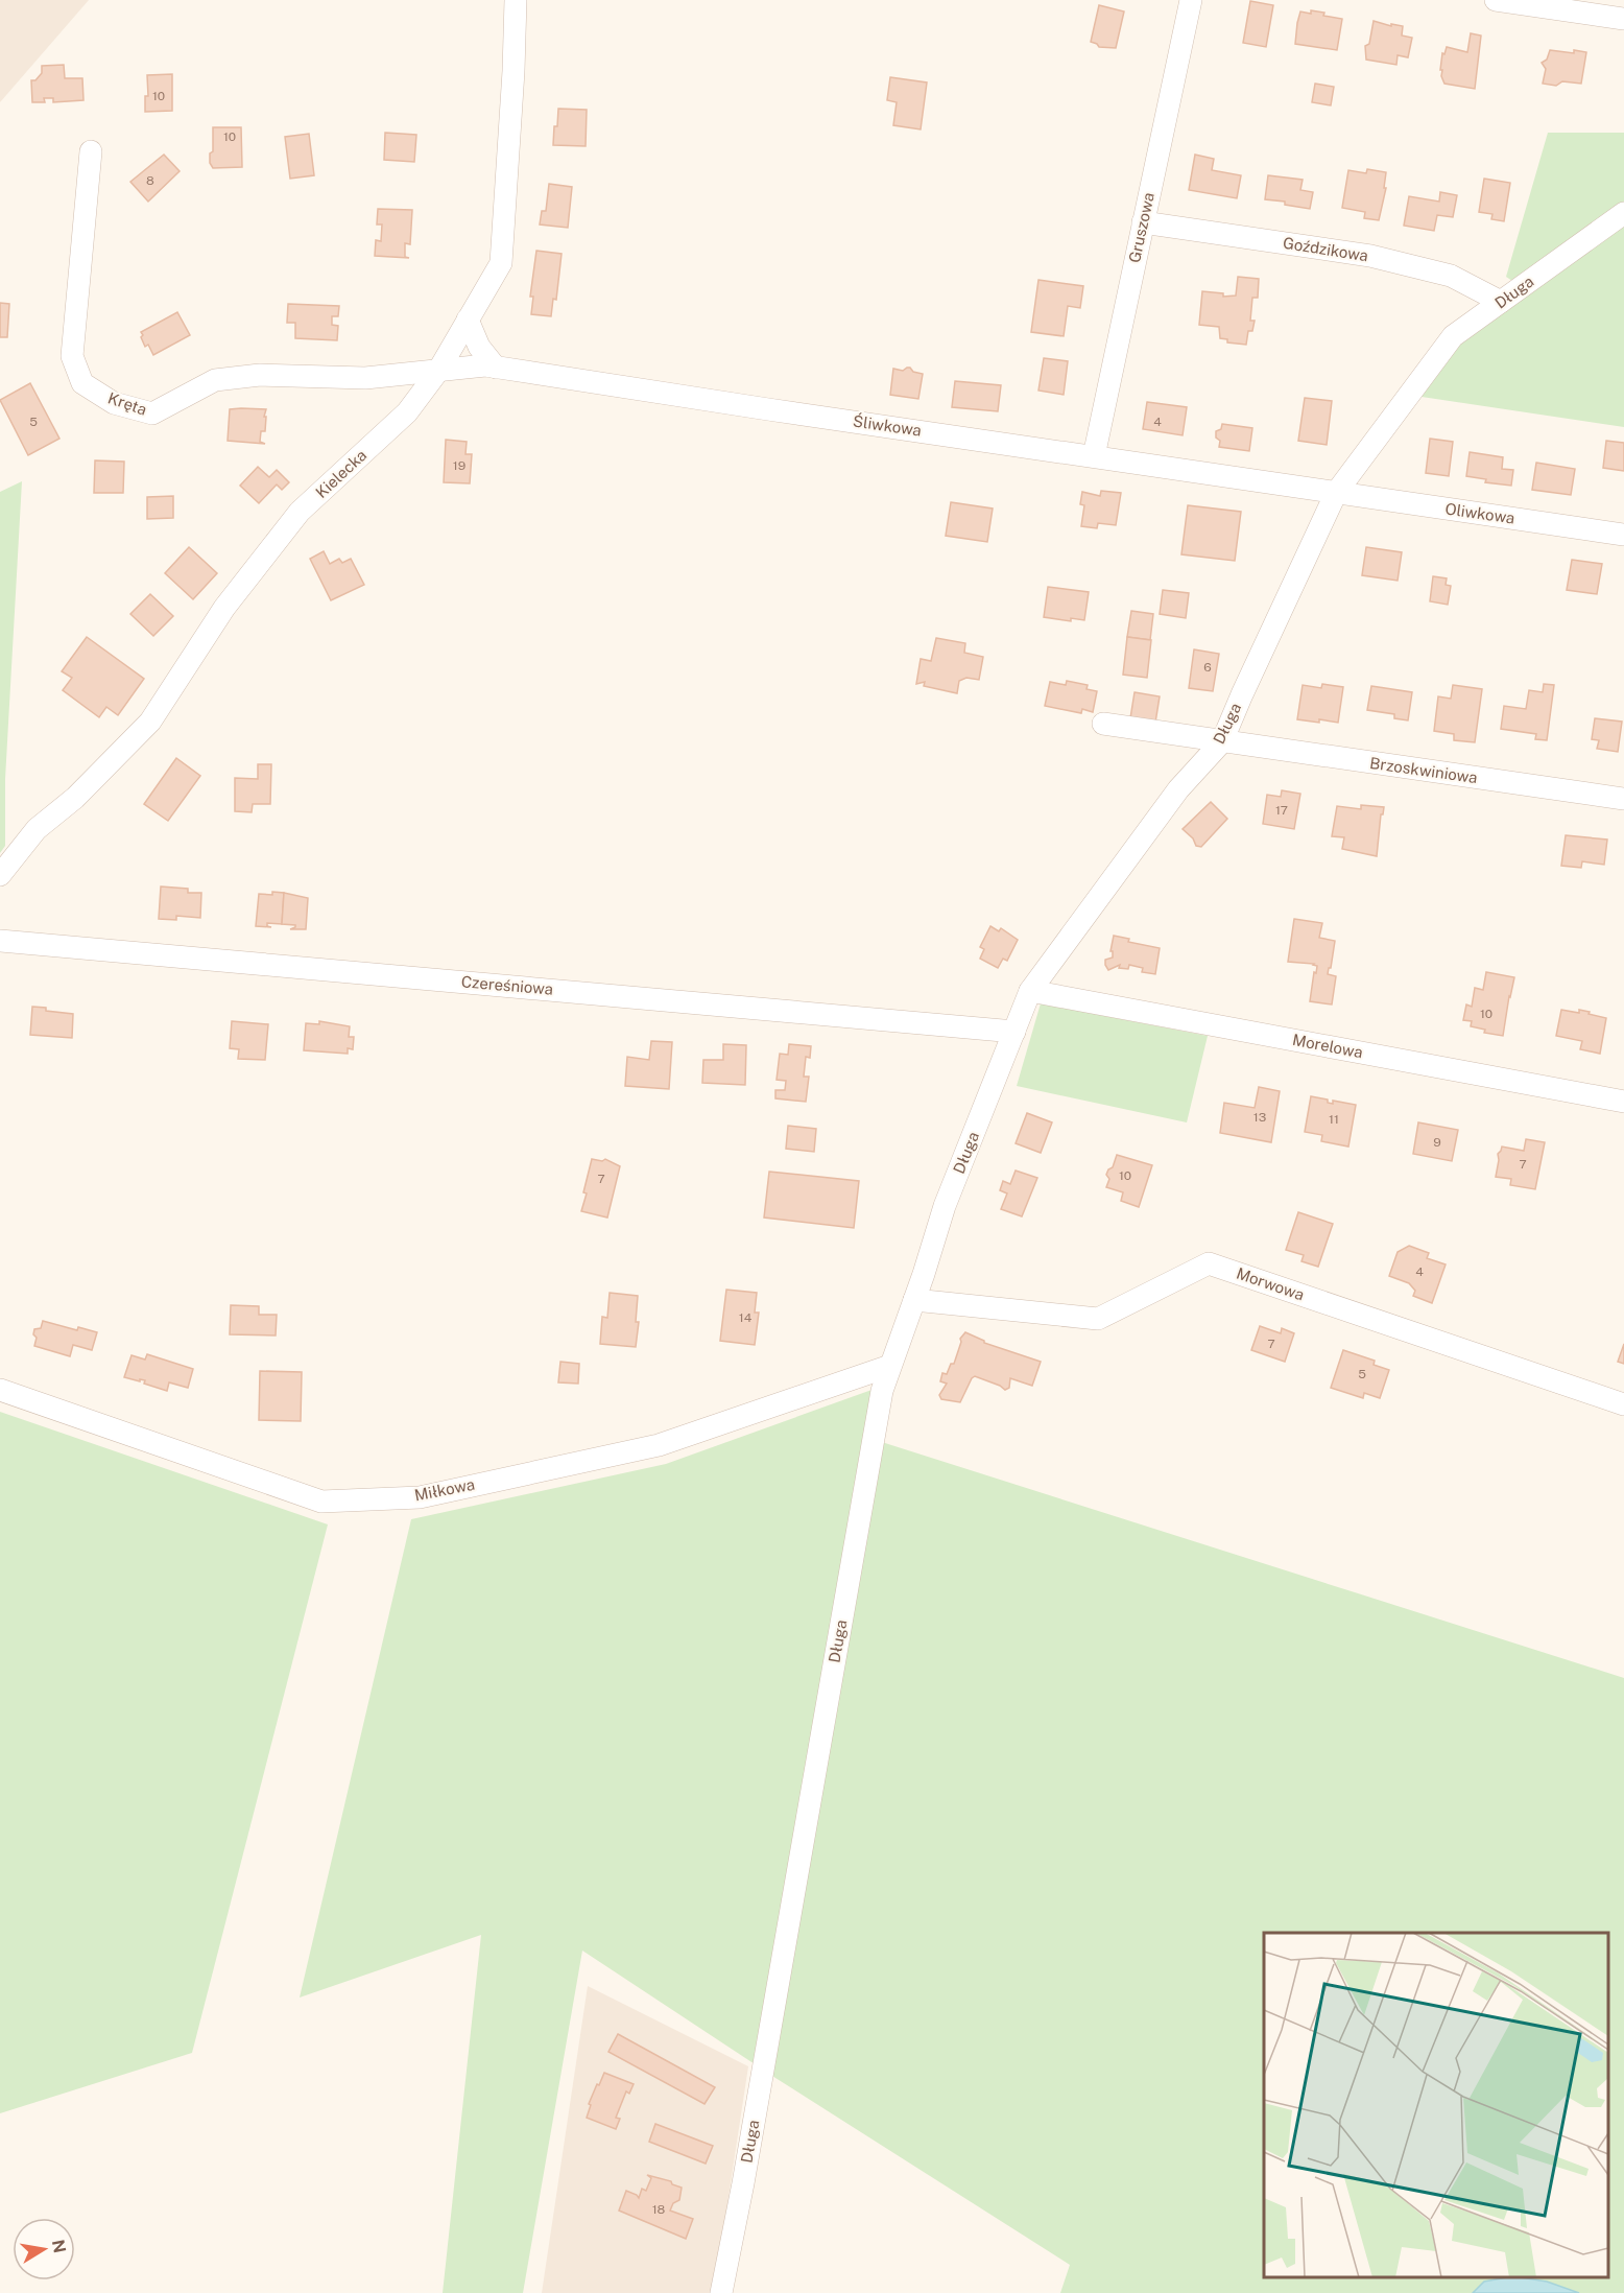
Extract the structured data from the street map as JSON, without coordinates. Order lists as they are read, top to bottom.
{
  "streets": {
    "street": [
      "Gruszowa",
      "Goździkowa",
      "Długa",
      "Kręta",
      "Śliwkowa",
      "Kielecka",
      "Oliwkowa",
      "Brzoskwiniowa",
      "Czereśniowa",
      "Morelowa",
      "Morwowa",
      "Miłkowa"
    ]
  },
  "crossings": [
    ["Gruszowa", "Goździkowa"],
    ["Gruszowa", "Śliwkowa"],
    ["Goździkowa", "Długa"],
    ["Długa", "Śliwkowa"],
    ["Długa", "Oliwkowa"],
    ["Długa", "Brzoskwiniowa"],
    ["Długa", "Czereśniowa"],
    ["Długa", "Morelowa"],
    ["Długa", "Morwowa"],
    ["Długa", "Miłkowa"],
    ["Kręta", "Śliwkowa"],
    ["Kręta", "Kielecka"],
    ["Śliwkowa", "Kielecka"],
    ["Śliwkowa", "Oliwkowa"]
  ],
  "house_numbers": [
    "10",
    "10",
    "8",
    "5",
    "4",
    "19",
    "6",
    "17",
    "10",
    "13",
    "11",
    "9",
    "7",
    "10",
    "7",
    "4",
    "14",
    "7",
    "5",
    "18"
  ],
  "north": "right"
}
